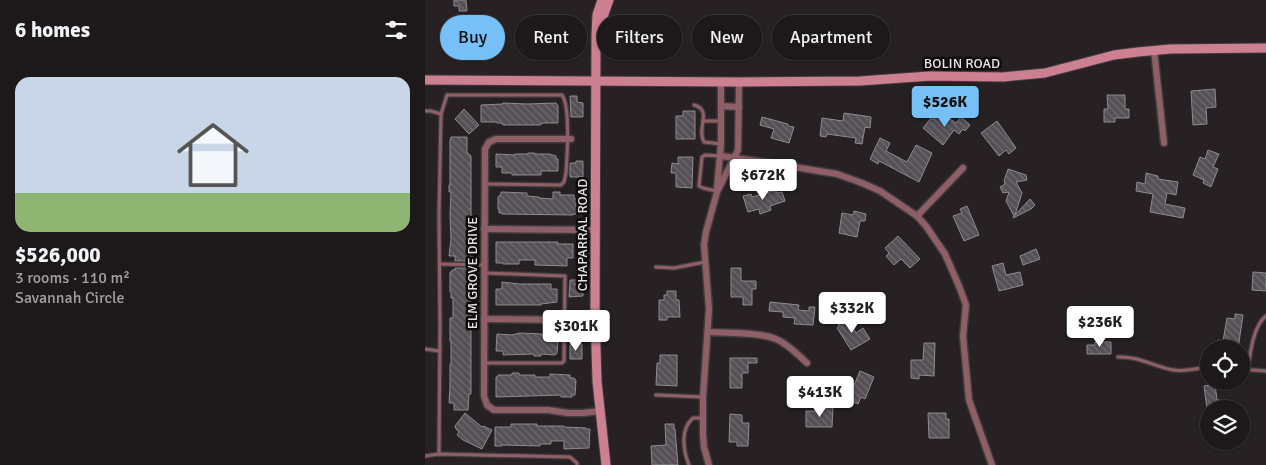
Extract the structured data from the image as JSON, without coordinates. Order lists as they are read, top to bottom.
{
  "streets": {
    "main road": ["BOLIN ROAD", "CHAPARRAL ROAD"],
    "street": ["ELM GROVE DRIVE"]
  },
  "crossings": [
    ["BOLIN ROAD", "CHAPARRAL ROAD"],
    ["CHAPARRAL ROAD", "ELM GROVE DRIVE"]
  ],
  "page": {
    "heading": "6 homes",
    "chip": [
      "Buy",
      "Rent",
      "Filters",
      "New",
      "Apartment"
    ],
    "list": [
      {
        "name": "$526,000",
        "note": "3 rooms · 110 m² · Savannah Circle"
      }
    ],
    "price": [
      "$526K",
      "$672K",
      "$332K",
      "$236K",
      "$301K",
      "$413K"
    ]
  }
}
